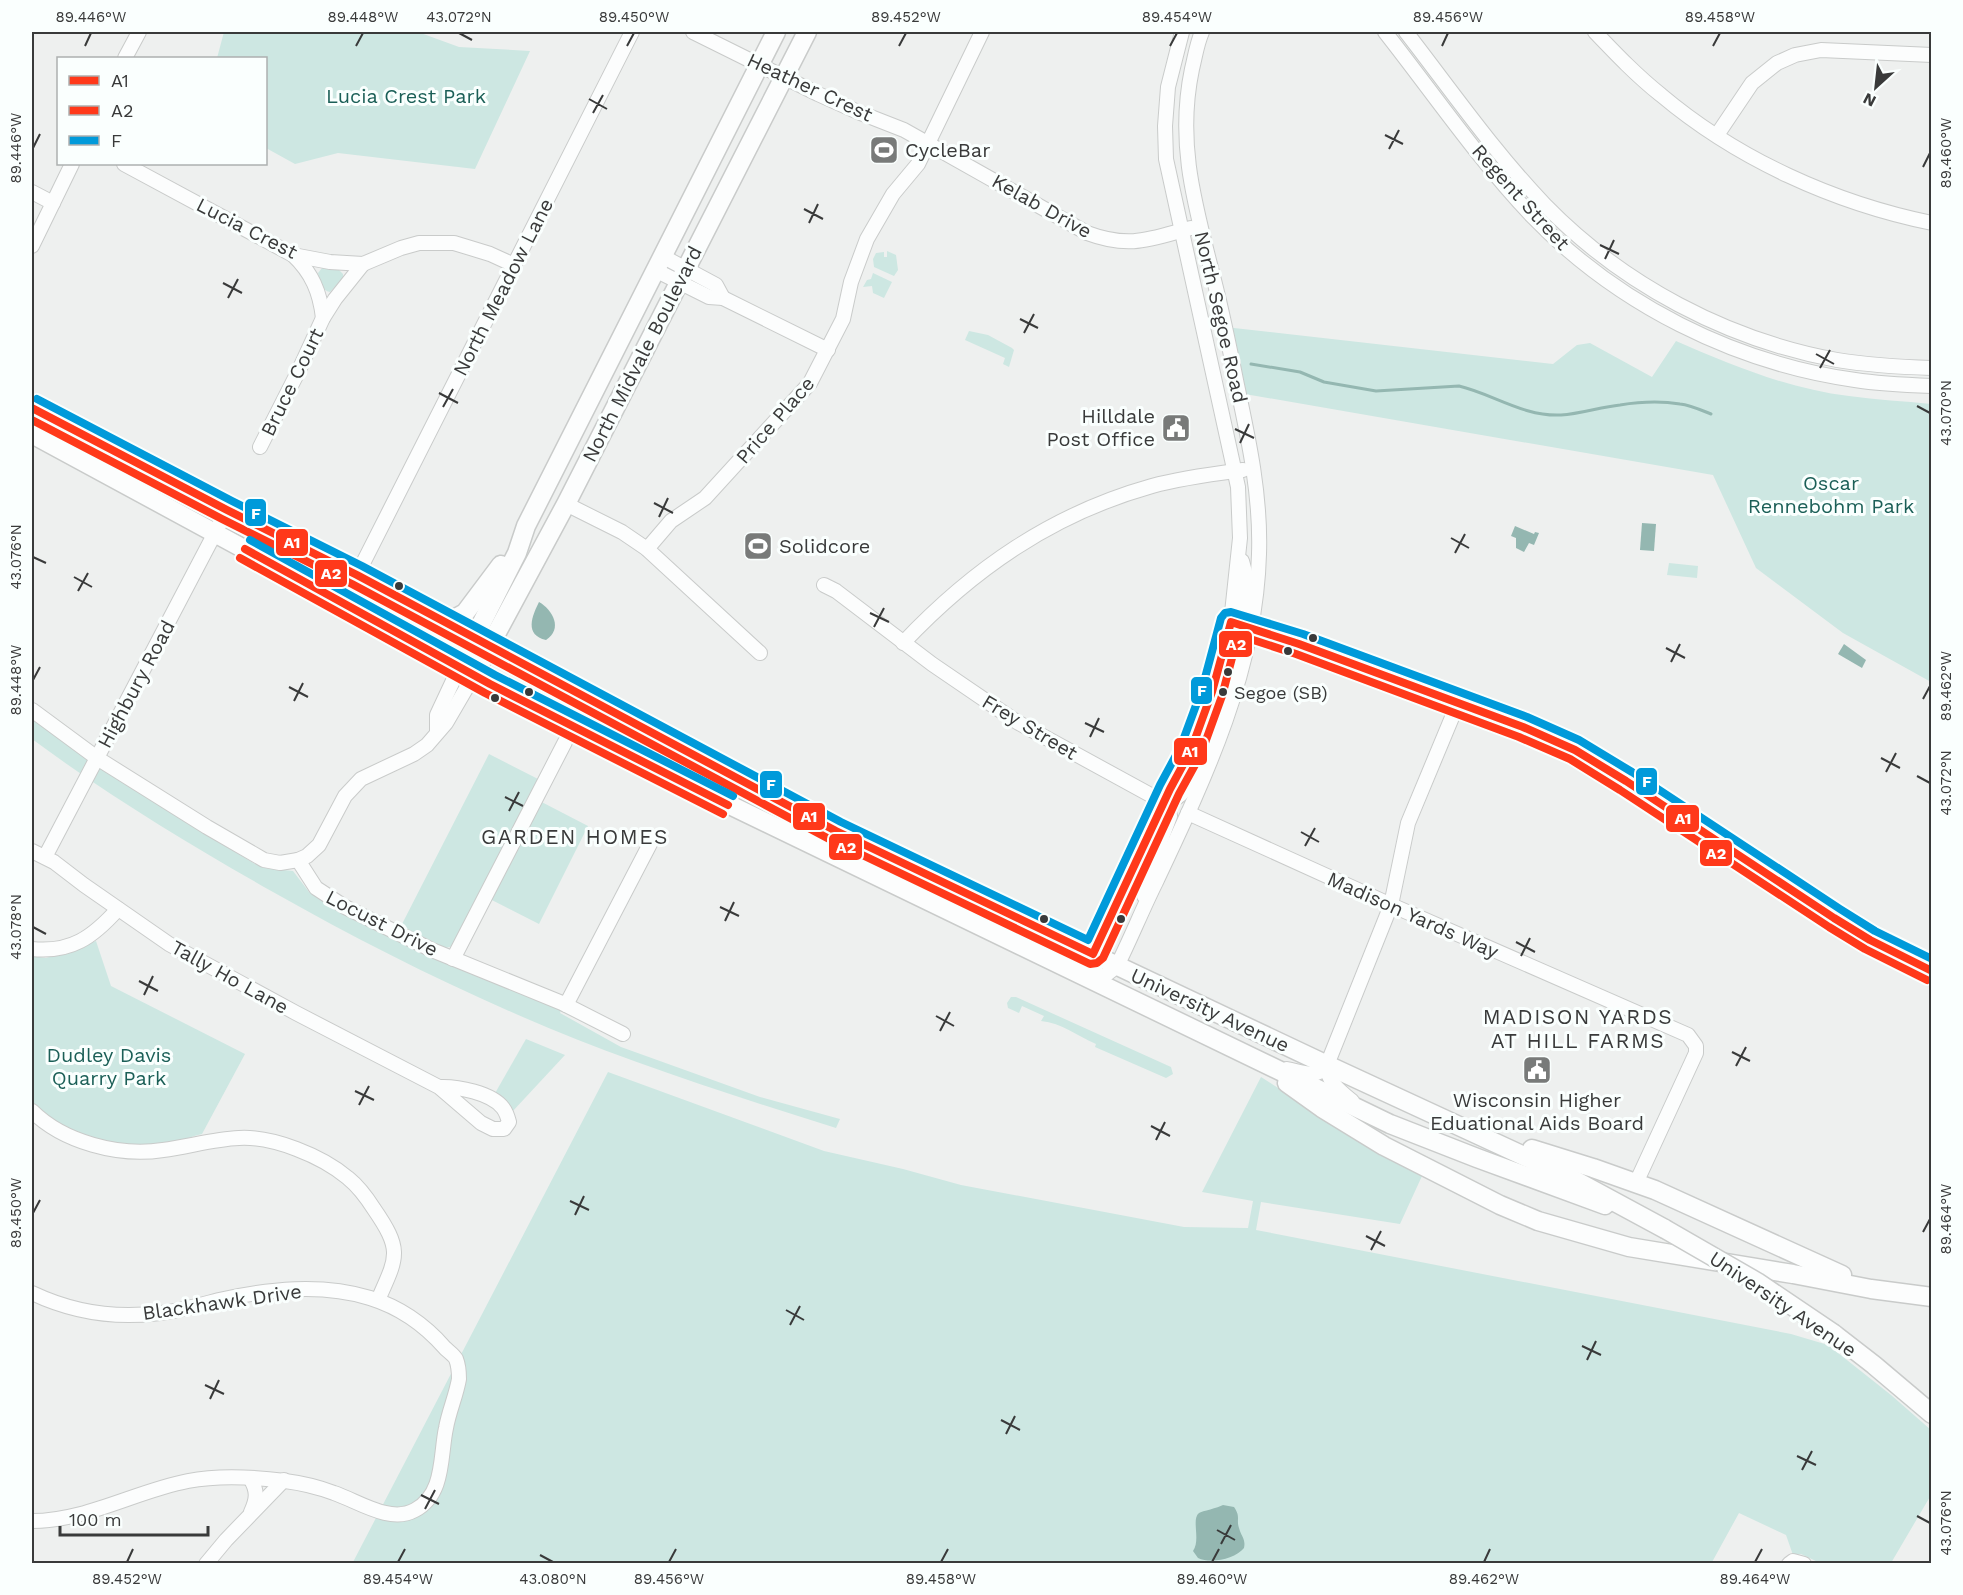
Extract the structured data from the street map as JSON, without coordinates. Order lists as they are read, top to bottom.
{
  "streets": {
    "main road": ["North Midvale Boulevard", "University Avenue"],
    "street": [
      "Heather Crest",
      "Regent Street",
      "Kelab Drive",
      "Lucia Crest",
      "North Meadow Lane",
      "North Segoe Road",
      "Bruce Court",
      "Price Place",
      "Highbury Road",
      "Frey Street",
      "Madison Yards Way",
      "Locust Drive",
      "Tally Ho Lane",
      "Blackhawk Drive"
    ]
  },
  "crossings": [
    ["Heather Crest", "Kelab Drive"],
    ["Heather Crest", "North Midvale Boulevard"],
    ["Heather Crest", "Price Place"],
    ["Kelab Drive", "North Segoe Road"],
    ["Kelab Drive", "Price Place"],
    ["Lucia Crest", "North Meadow Lane"],
    ["Lucia Crest", "Bruce Court"],
    ["North Meadow Lane", "University Avenue"],
    ["North Segoe Road", "Frey Street"],
    ["North Segoe Road", "Madison Yards Way"],
    ["North Segoe Road", "University Avenue"],
    ["North Midvale Boulevard", "University Avenue"],
    ["Highbury Road", "Tally Ho Lane"],
    ["Highbury Road", "University Avenue"]
  ],
  "districts": ["GARDEN HOMES", "MADISON YARDS AT HILL FARMS"],
  "parks": ["Lucia Crest Park", "Oscar Rennebohm Park", "Dudley Davis Quarry Park"],
  "places": {
    "sports": ["CycleBar", "Solidcore"],
    "public building": ["Hilldale Post Office", "Wisconsin Higher Eduational Aids Board"],
    "other": ["Segoe (SB)"]
  },
  "lines": ["transit line F", "transit line A1", "transit line A2"],
  "legend": ["A1", "A2", "F"],
  "scale_bar": "100 m",
  "north": "bottom left",
  "coordinates": [
    "89.446°W",
    "89.448°W",
    "43.072°N",
    "89.450°W",
    "89.452°W",
    "89.454°W",
    "89.456°W",
    "89.458°W",
    "89.460°W",
    "43.070°N",
    "43.076°N",
    "89.462°W",
    "43.078°N",
    "89.464°W",
    "43.080°N"
  ]
}
